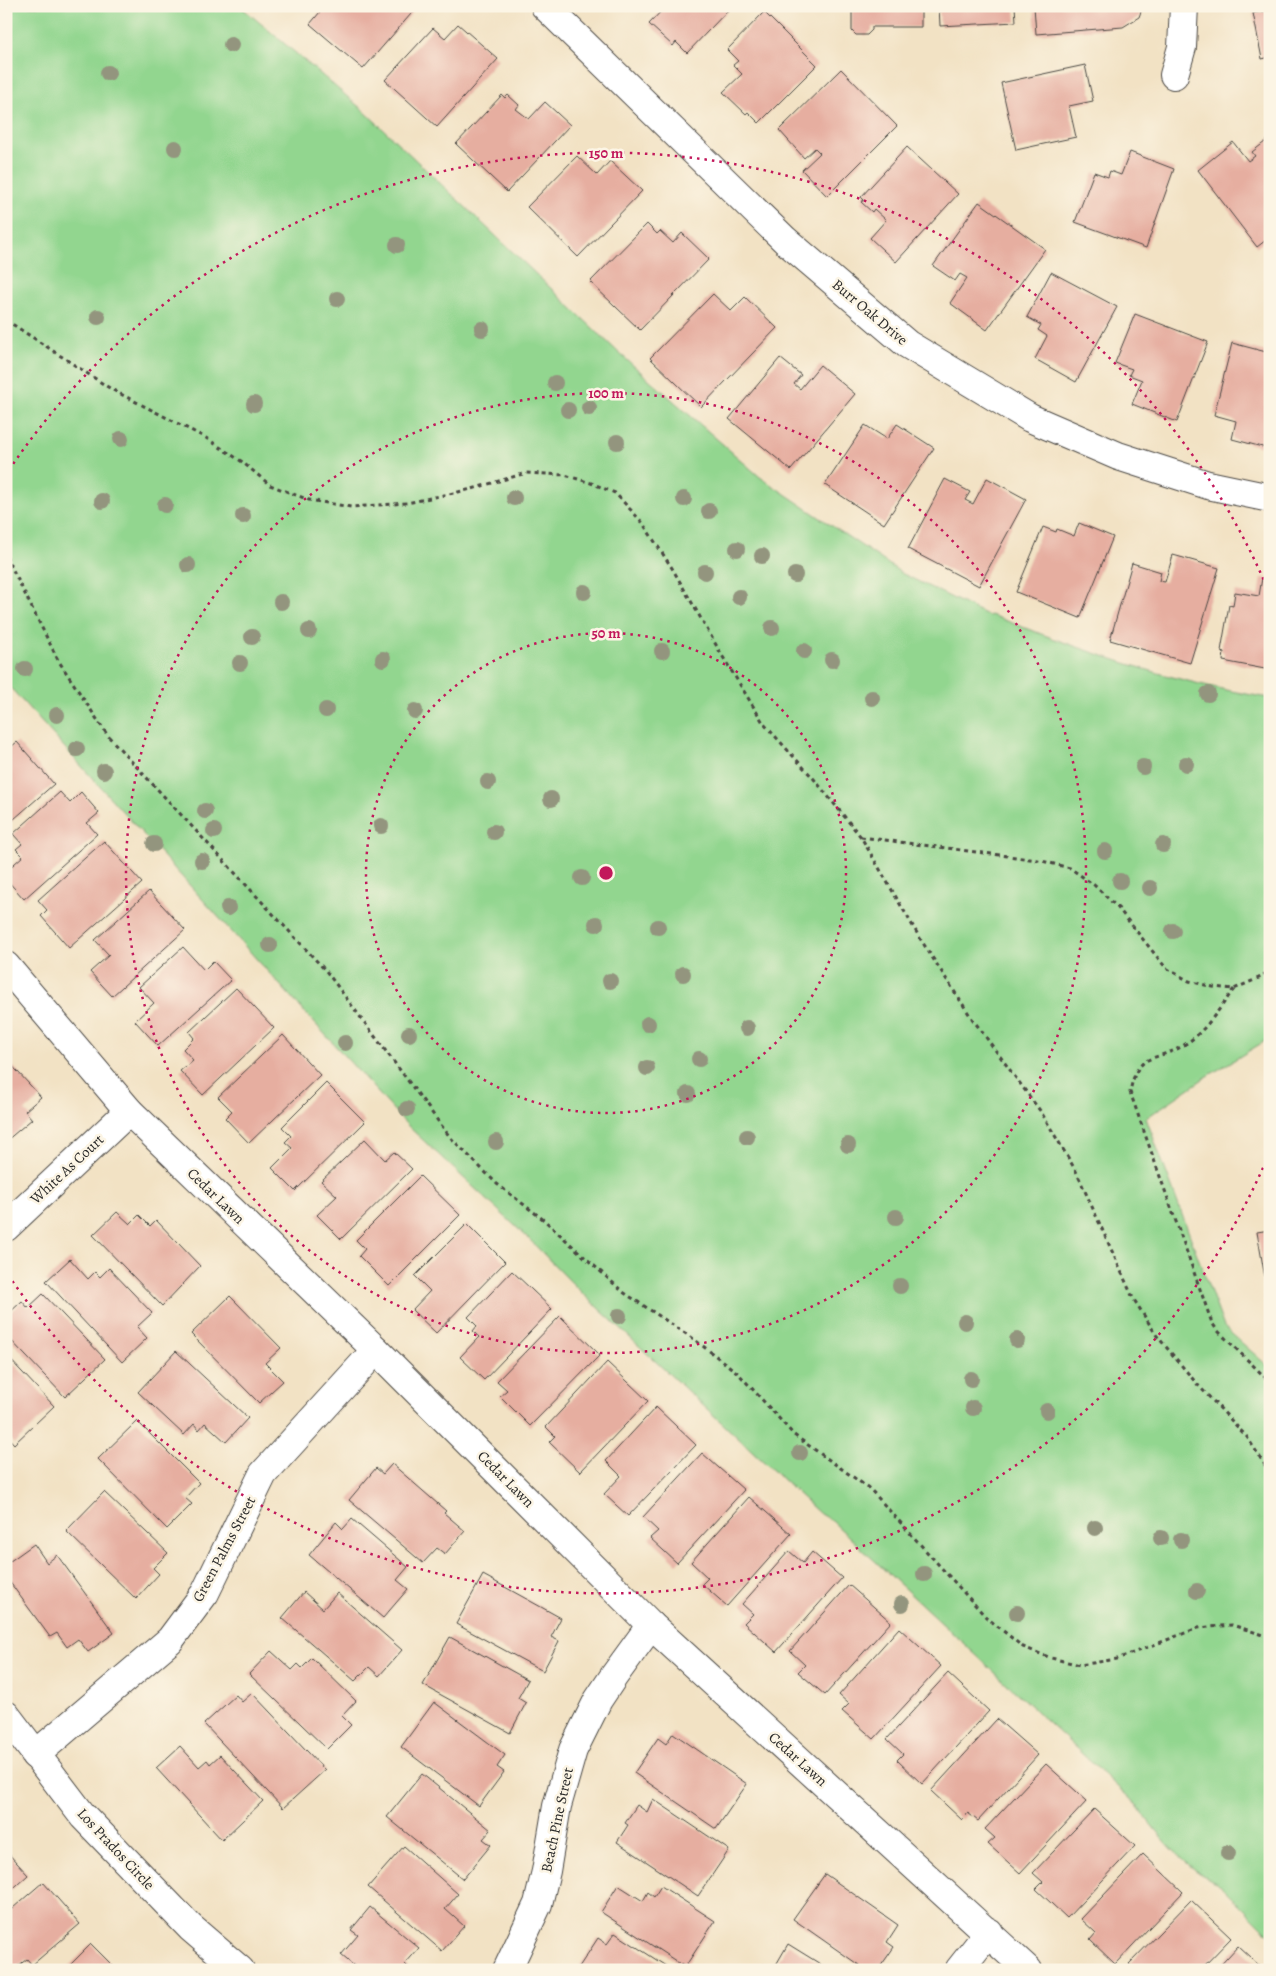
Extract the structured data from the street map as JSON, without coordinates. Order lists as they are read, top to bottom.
{
  "streets": {
    "street": [
      "Burr Oak Drive",
      "White As Court",
      "Cedar Lawn",
      "Green Palms Street",
      "Beach Pine Street",
      "Los Prados Circle"
    ]
  },
  "crossings": [
    ["White As Court", "Cedar Lawn"],
    ["Cedar Lawn", "Green Palms Street"],
    ["Cedar Lawn", "Beach Pine Street"],
    ["Green Palms Street", "Los Prados Circle"]
  ],
  "rings": ["150 m", "100 m", "50 m"]
}
